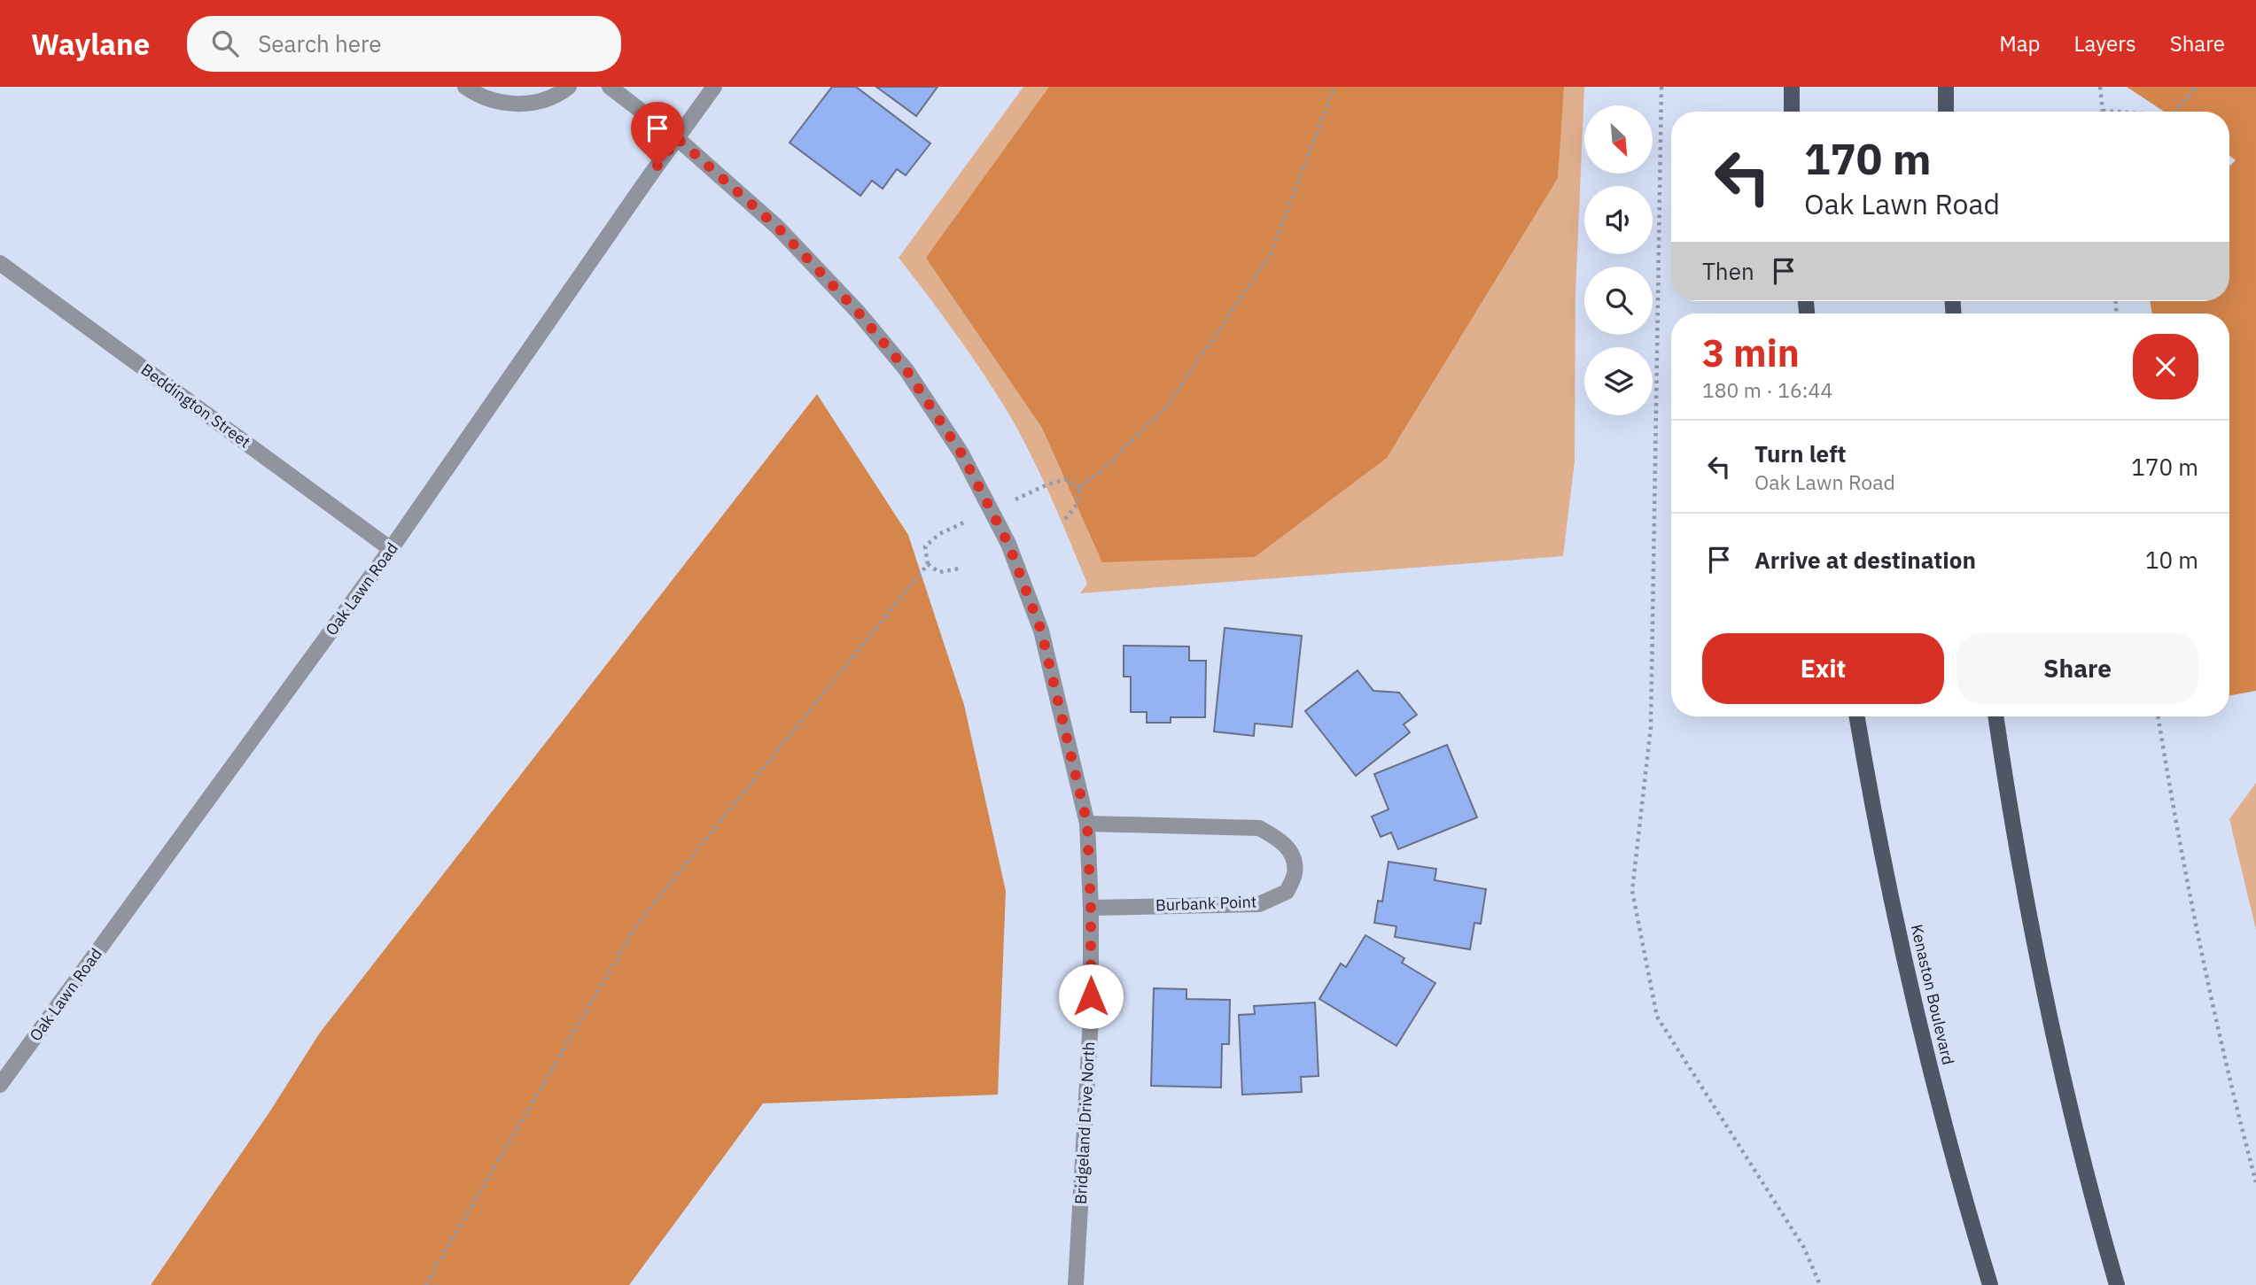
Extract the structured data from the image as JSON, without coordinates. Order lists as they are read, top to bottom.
{
  "streets": {
    "main road": ["Kenaston Boulevard"],
    "street": [
      "Beddington Street",
      "Oak Lawn Road",
      "Burbank Point",
      "Bridgeland Drive North"
    ]
  },
  "crossings": [
    ["Beddington Street", "Oak Lawn Road"],
    ["Oak Lawn Road", "Bridgeland Drive North"],
    ["Burbank Point", "Bridgeland Drive North"]
  ],
  "north": "bottom right",
  "page": {
    "header": "Waylane",
    "search": "Search here",
    "nav": ["Map", "Layers", "Share"],
    "turn": ["170 m", "Oak Lawn Road"],
    "then": "Then",
    "heading": ["3 min", "180 m · 16:44"],
    "list": [
      {
        "name": "Turn left",
        "note": "Oak Lawn Road",
        "value": "170 m"
      },
      {
        "name": "Arrive at destination",
        "value": "10 m"
      }
    ],
    "buttons": ["Exit", "Share"]
  }
}
